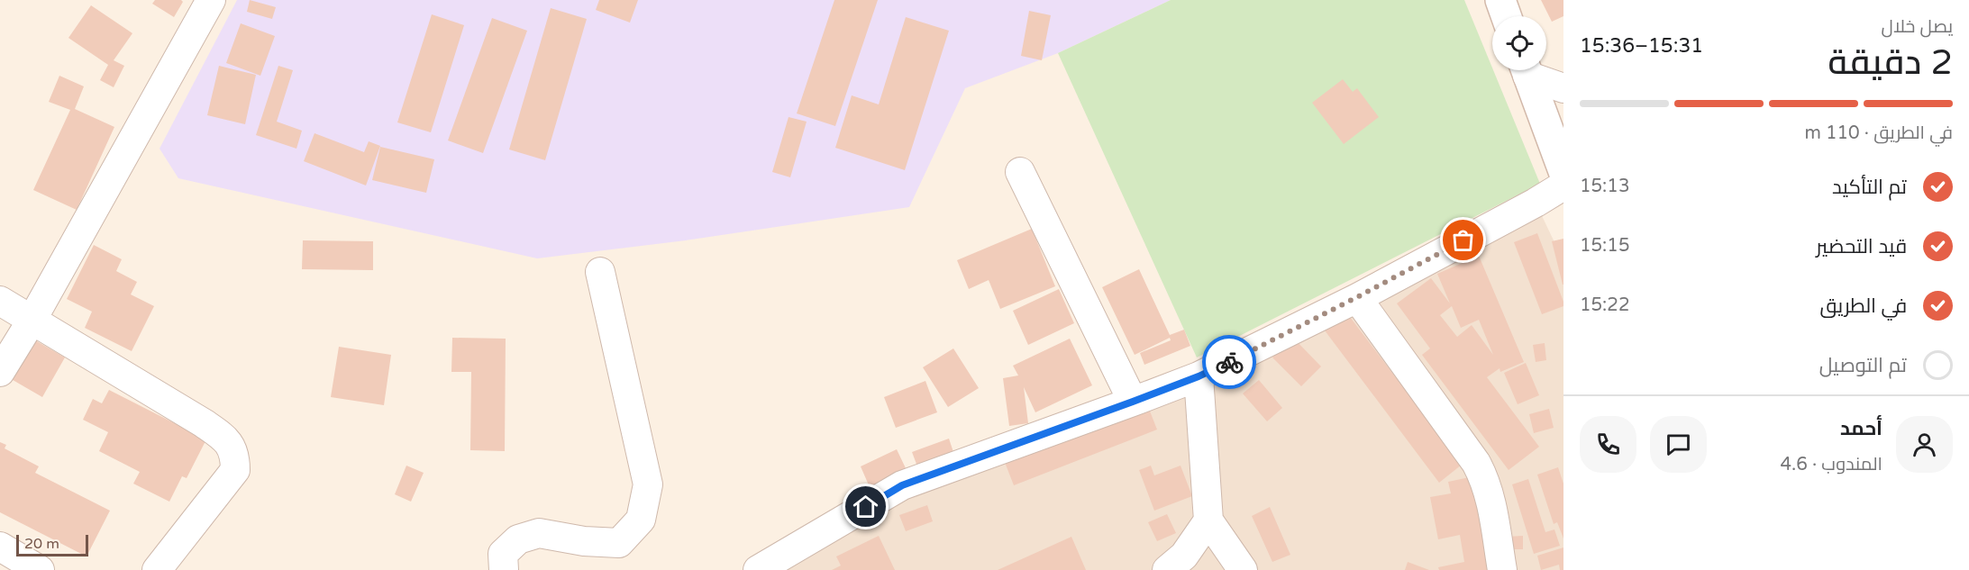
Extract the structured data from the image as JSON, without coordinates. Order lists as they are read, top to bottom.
{
  "scale_bar": "20 m",
  "page": {
    "heading": ["2 دقيقة", "يصل خلال", "15:31–15:36"],
    "panel": ["أحمد", "المندوب · 4.6"],
    "bar": "في الطريق · 110 m",
    "list": [
      ["تم التأكيد", "15:13"],
      ["قيد التحضير", "15:15"],
      ["في الطريق", "15:22"],
      "تم التوصيل"
    ],
    "scale": "20 m"
  }
}
